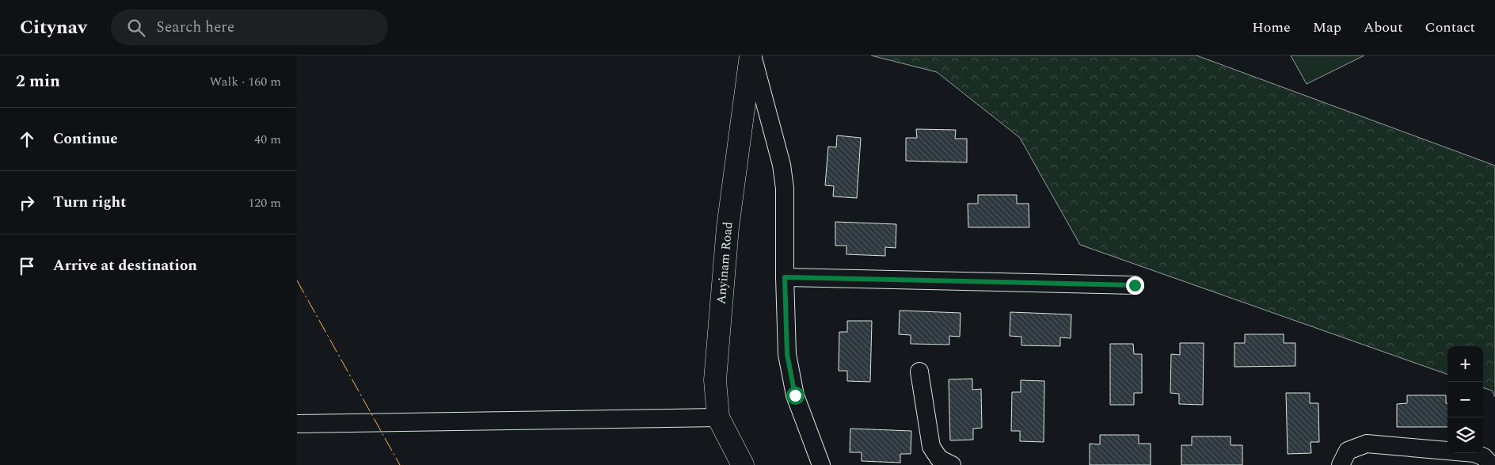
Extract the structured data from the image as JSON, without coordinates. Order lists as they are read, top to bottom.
{
  "streets": {
    "street": ["Anyinam Road"]
  },
  "page": {
    "header": "Citynav",
    "search": "Search here",
    "nav": [
      "Home",
      "Map",
      "About",
      "Contact"
    ],
    "heading": ["2 min", "Walk · 160 m"],
    "list": [
      ["Continue", "40 m"],
      ["Turn right", "120 m"],
      "Arrive at destination"
    ],
    "map_buttons": ["+", "−"]
  }
}
